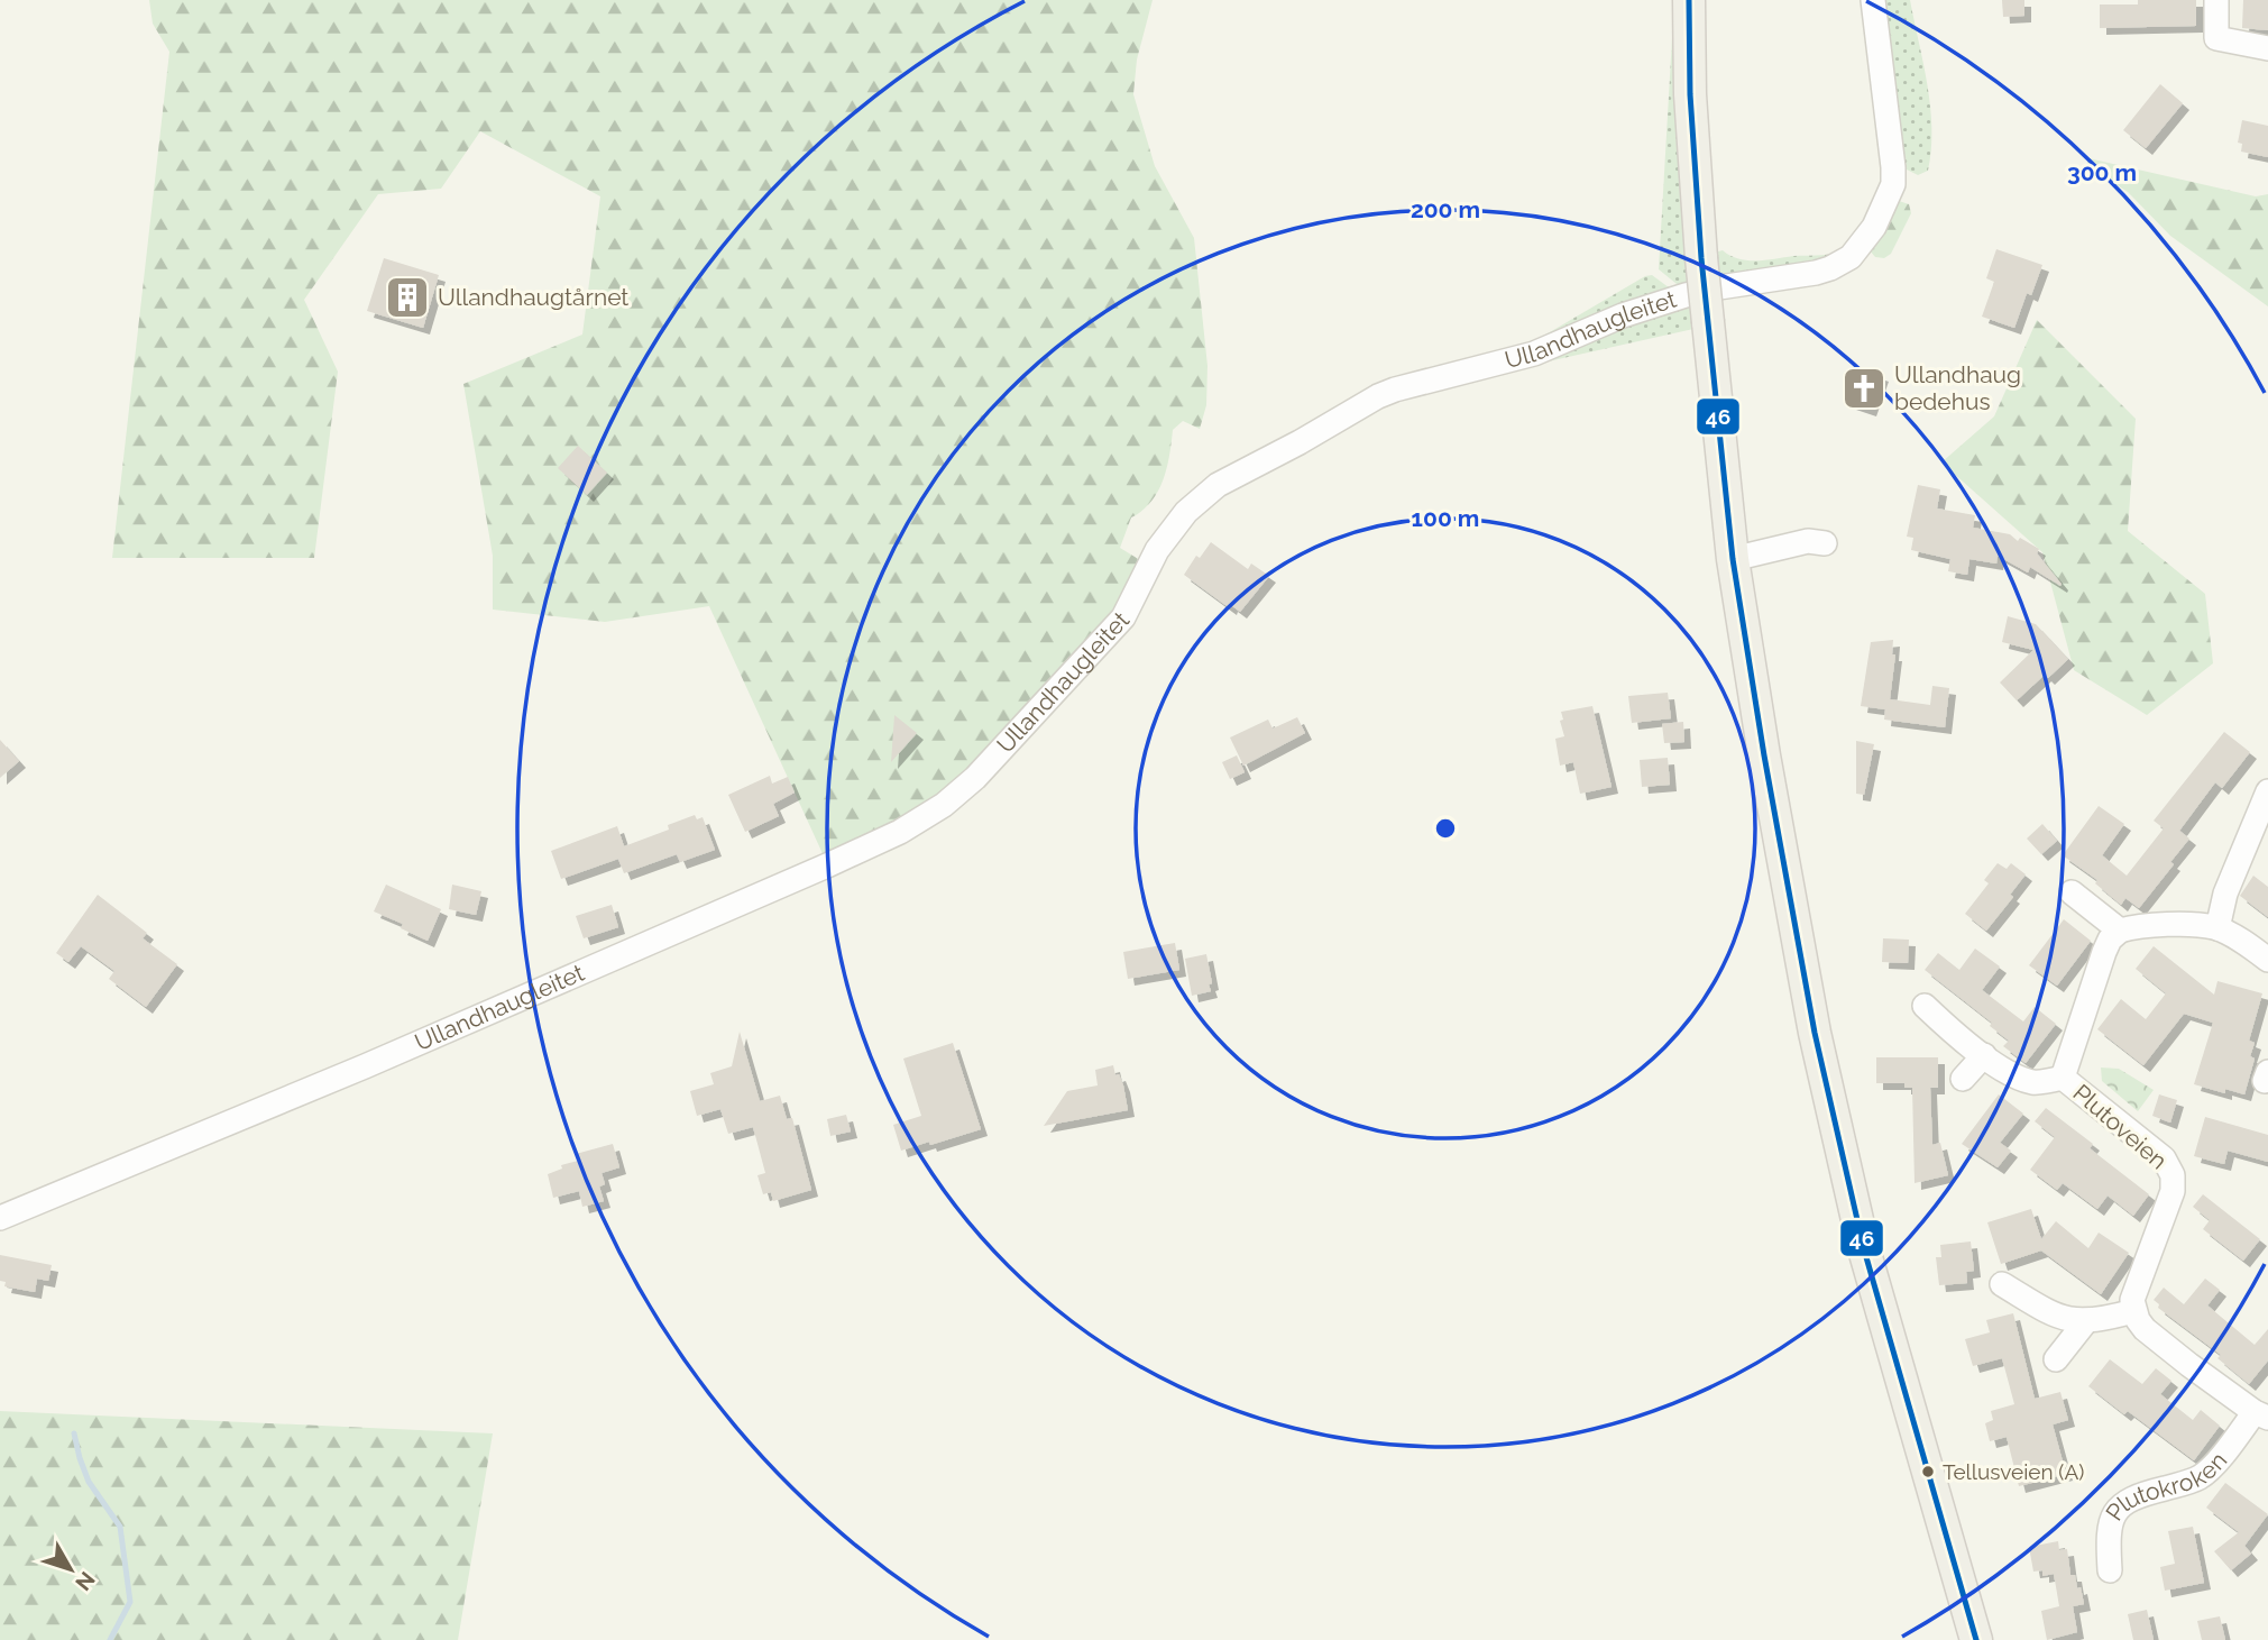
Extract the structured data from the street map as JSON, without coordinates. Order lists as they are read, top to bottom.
{
  "streets": {
    "street": ["Ullandhaugleitet", "Plutoveien", "Plutokroken"]
  },
  "places": {
    "building": ["Ullandhaugtårnet"],
    "church": ["Ullandhaug bedehus"],
    "other": ["Tellusveien (A)"]
  },
  "lines": ["transit line 46"],
  "north": "bottom right",
  "rings": ["300 m", "200 m", "100 m"]
}
